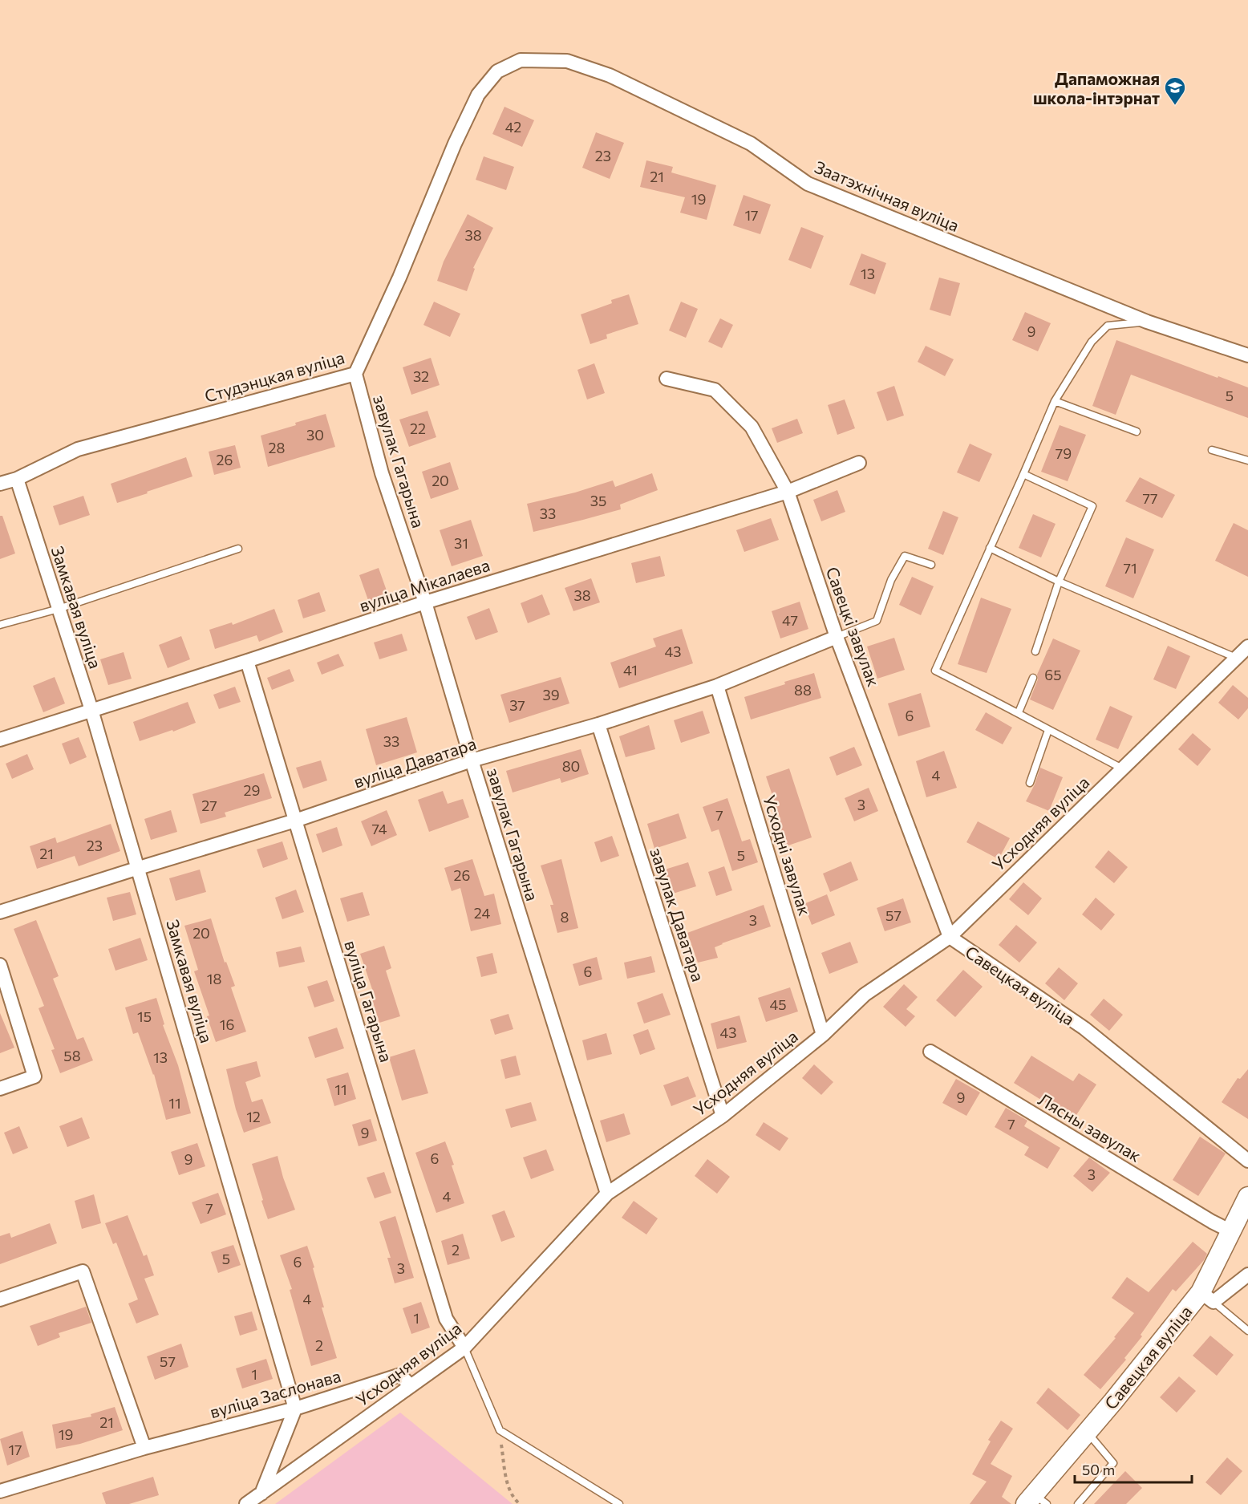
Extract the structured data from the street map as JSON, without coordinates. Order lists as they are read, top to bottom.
{
  "streets": {
    "street": [
      "Заатэхнічная вуліца",
      "Студэнцкая вуліца",
      "завулак Гагарына",
      "вуліца Мікалаева",
      "Замкавая вуліца",
      "Савецкі завулак",
      "вуліца Даватара",
      "Усходняя вуліца",
      "Усходні завулак",
      "завулак Даватара",
      "Савецкая вуліца",
      "вуліца Гагарына",
      "Лясны завулак",
      "вуліца Заслонава"
    ]
  },
  "crossings": [
    ["Заатэхнічная вуліца", "Студэнцкая вуліца"],
    ["Студэнцкая вуліца", "завулак Гагарына"],
    ["Студэнцкая вуліца", "Замкавая вуліца"],
    ["завулак Гагарына", "вуліца Мікалаева"],
    ["завулак Гагарына", "вуліца Даватара"],
    ["завулак Гагарына", "Усходняя вуліца"],
    ["вуліца Мікалаева", "Замкавая вуліца"],
    ["вуліца Мікалаева", "Савецкі завулак"],
    ["вуліца Мікалаева", "вуліца Гагарына"],
    ["Замкавая вуліца", "вуліца Даватара"],
    ["Замкавая вуліца", "вуліца Заслонава"],
    ["Савецкі завулак", "вуліца Даватара"],
    ["Савецкі завулак", "Усходняя вуліца"],
    ["Савецкі завулак", "Савецкая вуліца"],
    ["вуліца Даватара", "Усходні завулак"],
    ["вуліца Даватара", "завулак Даватара"],
    ["вуліца Даватара", "вуліца Гагарына"],
    ["Усходняя вуліца", "Усходні завулак"],
    ["Усходняя вуліца", "завулак Даватара"],
    ["Усходняя вуліца", "Савецкая вуліца"],
    ["Усходняя вуліца", "вуліца Гагарына"],
    ["Усходняя вуліца", "вуліца Заслонава"],
    ["Савецкая вуліца", "Лясны завулак"]
  ],
  "places": {
    "school or university": ["Дапаможная школа-інтэрнат"]
  },
  "house_numbers": [
    "42",
    "23",
    "21",
    "19",
    "17",
    "38",
    "13",
    "9",
    "32",
    "5",
    "22",
    "30",
    "28",
    "79",
    "26",
    "20",
    "77",
    "35",
    "33",
    "31",
    "71",
    "38",
    "47",
    "43",
    "41",
    "65",
    "88",
    "39",
    "37",
    "6",
    "33",
    "80",
    "4",
    "29",
    "3",
    "27",
    "7",
    "74",
    "23",
    "21",
    "5",
    "26",
    "24",
    "57",
    "8",
    "3",
    "20",
    "6",
    "18",
    "45",
    "15",
    "16",
    "43",
    "58",
    "13",
    "11",
    "9",
    "11",
    "12",
    "7",
    "9",
    "6",
    "9",
    "3",
    "4",
    "7",
    "2",
    "5",
    "6",
    "3",
    "4",
    "1",
    "2",
    "57",
    "1",
    "21",
    "19",
    "17"
  ],
  "scale_bar": "50 m"
}
